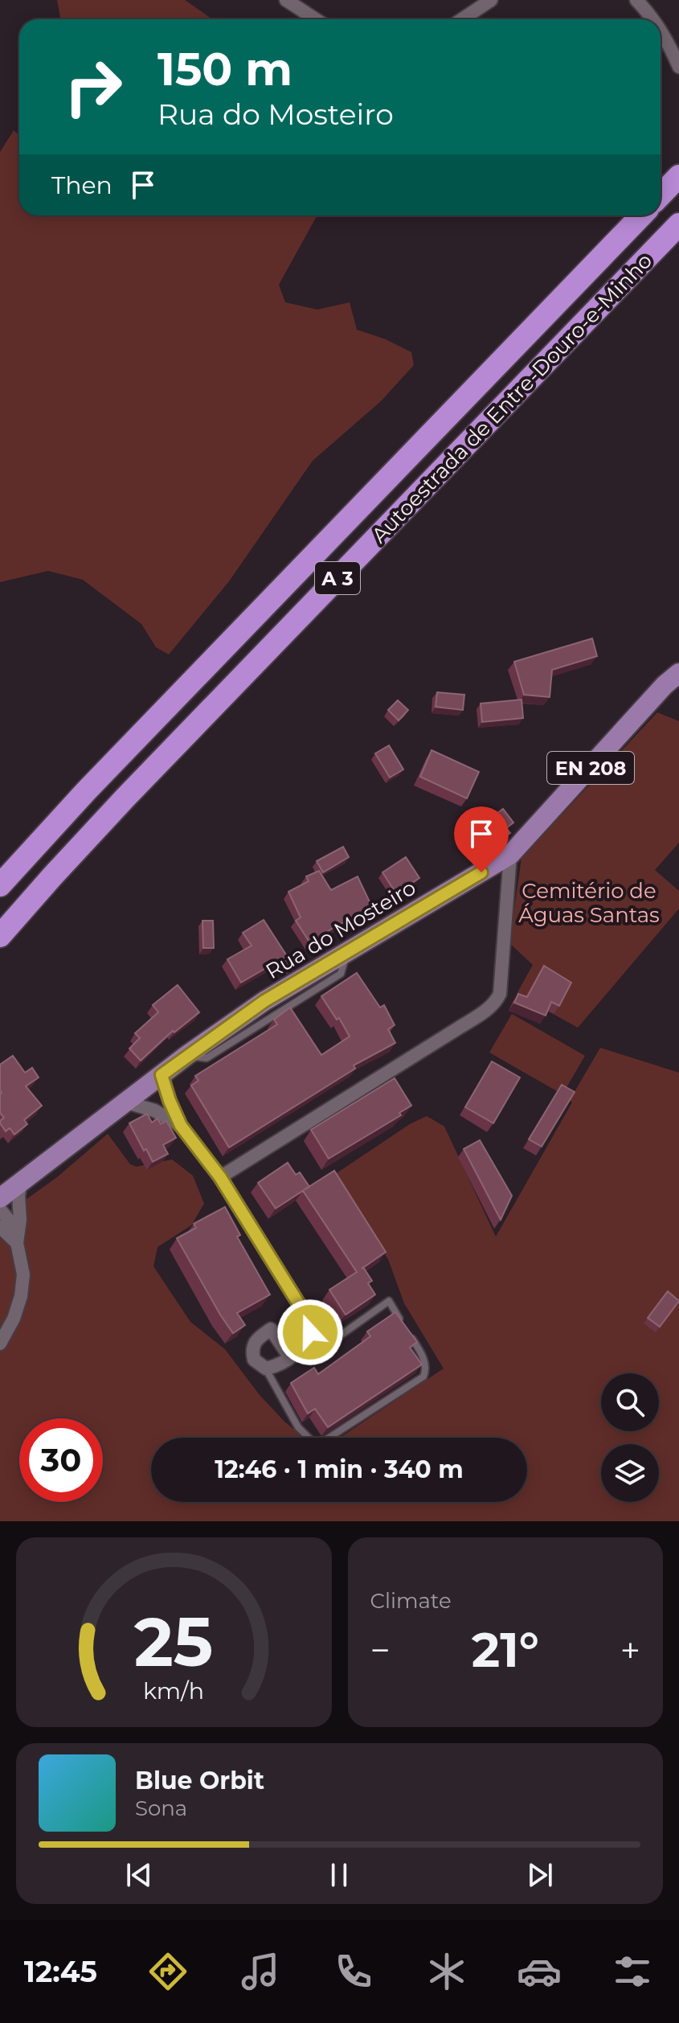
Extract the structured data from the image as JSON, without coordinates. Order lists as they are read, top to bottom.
{
  "streets": {
    "highway": ["Autoestrada de Entre-Douro-e-Minho", "A 3"],
    "main road": ["EN 208", "Rua do Mosteiro"]
  },
  "parks": ["Cemitério de Águas Santas"],
  "page": {
    "turn": ["150 m", "Rua do Mosteiro"],
    "then": "Then",
    "limit": "30",
    "trip": "12:46 · 1 min · 340 m",
    "tile": "Climate",
    "heat": ["−", "21°", "+"],
    "song": ["Blue Orbit", "Sona"],
    "tabs": "12:45",
    "gauge": ["25", "km/h"]
  }
}
